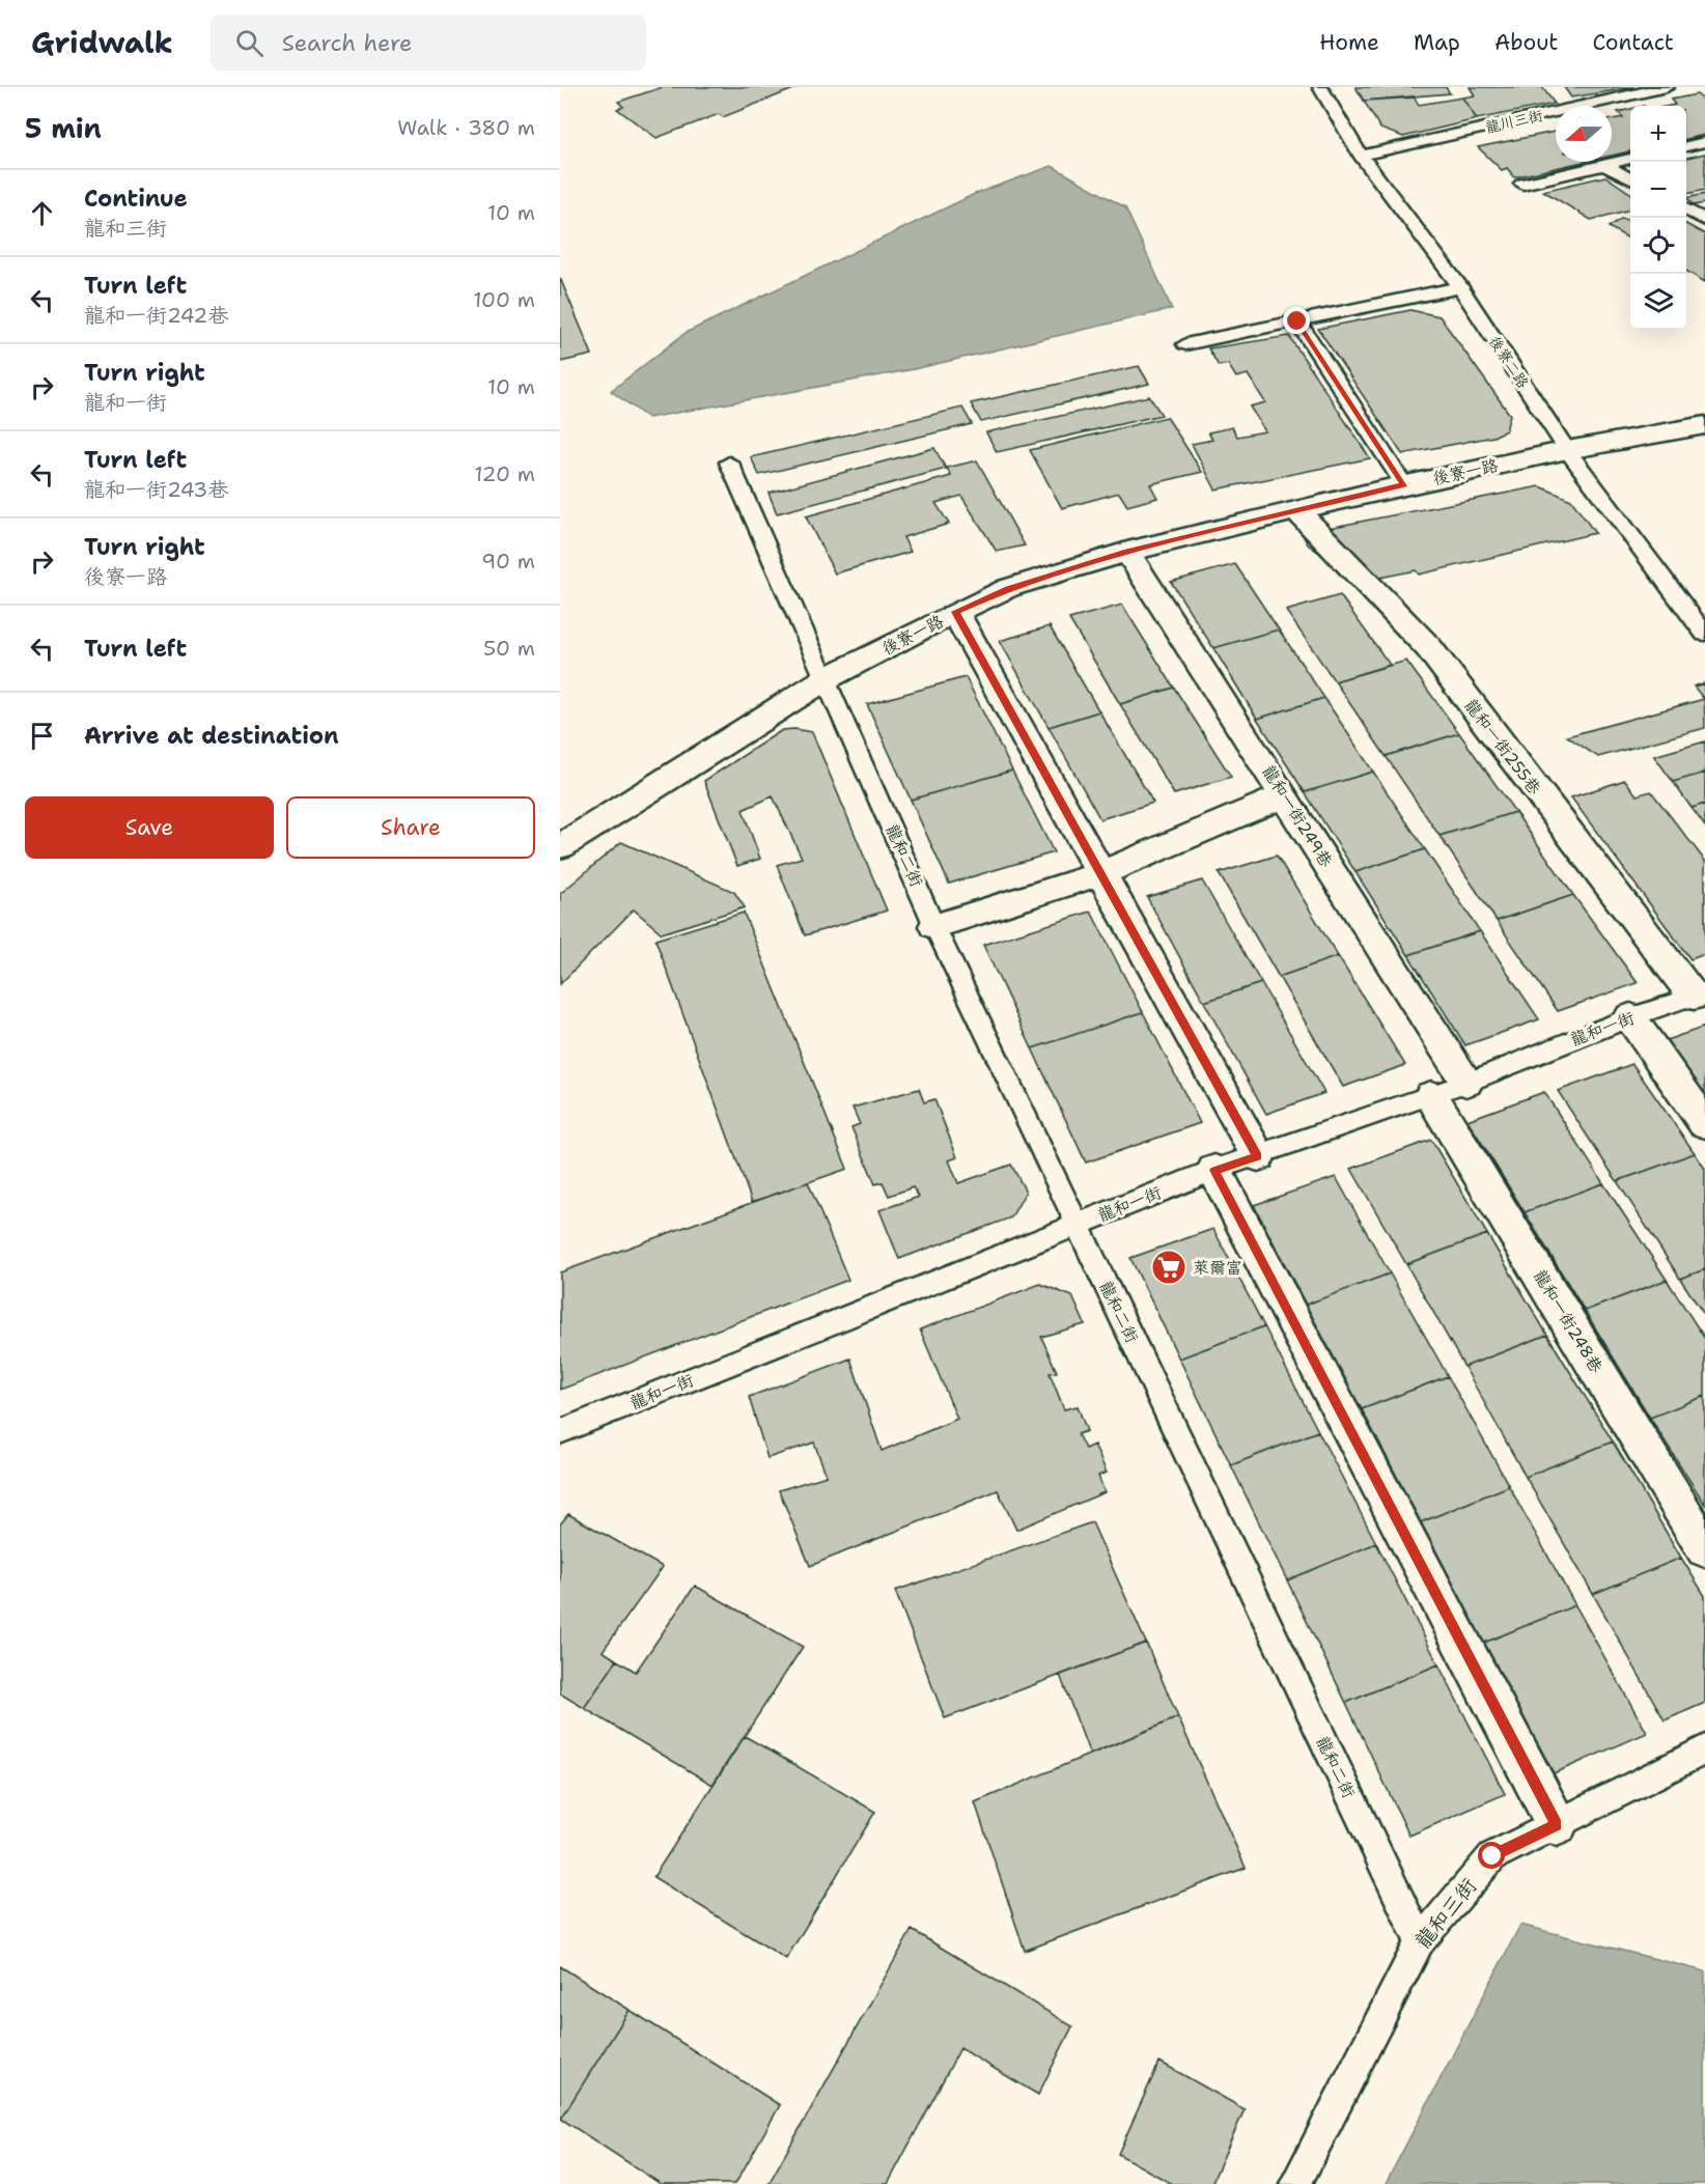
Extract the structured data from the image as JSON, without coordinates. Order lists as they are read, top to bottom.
{
  "streets": {
    "street": [
      "後寮一路",
      "龍和一街255巷",
      "龍和一街249巷",
      "龍和一街248巷"
    ],
    "lane": [
      "龍川三街",
      "後寮二路",
      "龍和二街",
      "龍和一街",
      "龍和三街"
    ]
  },
  "crossings": [
    ["龍川三街", "後寮二路"],
    ["後寮二路", "後寮一路"],
    ["後寮一路", "龍和一街255巷"],
    ["後寮一路", "龍和一街249巷"],
    ["後寮一路", "龍和二街"],
    ["龍和一街255巷", "龍和一街"],
    ["龍和一街249巷", "龍和一街"],
    ["龍和二街", "龍和一街"],
    ["龍和二街", "龍和三街"],
    ["龍和一街", "龍和一街248巷"]
  ],
  "places": {
    "supermarket": ["萊爾富"]
  },
  "north": "left",
  "page": {
    "header": "Gridwalk",
    "search": "Search here",
    "nav": [
      "Home",
      "Map",
      "About",
      "Contact"
    ],
    "heading": ["5 min", "Walk · 380 m"],
    "map_buttons": ["+", "−"],
    "list": [
      ["Continue", "龍和三街", "10 m"],
      ["Turn left", "龍和一街242巷", "100 m"],
      ["Turn right", "龍和一街", "10 m"],
      ["Turn left", "龍和一街243巷", "120 m"],
      ["Turn right", "後寮一路", "90 m"],
      ["Turn left", "50 m"],
      "Arrive at destination"
    ],
    "buttons": ["Save", "Share"]
  }
}
